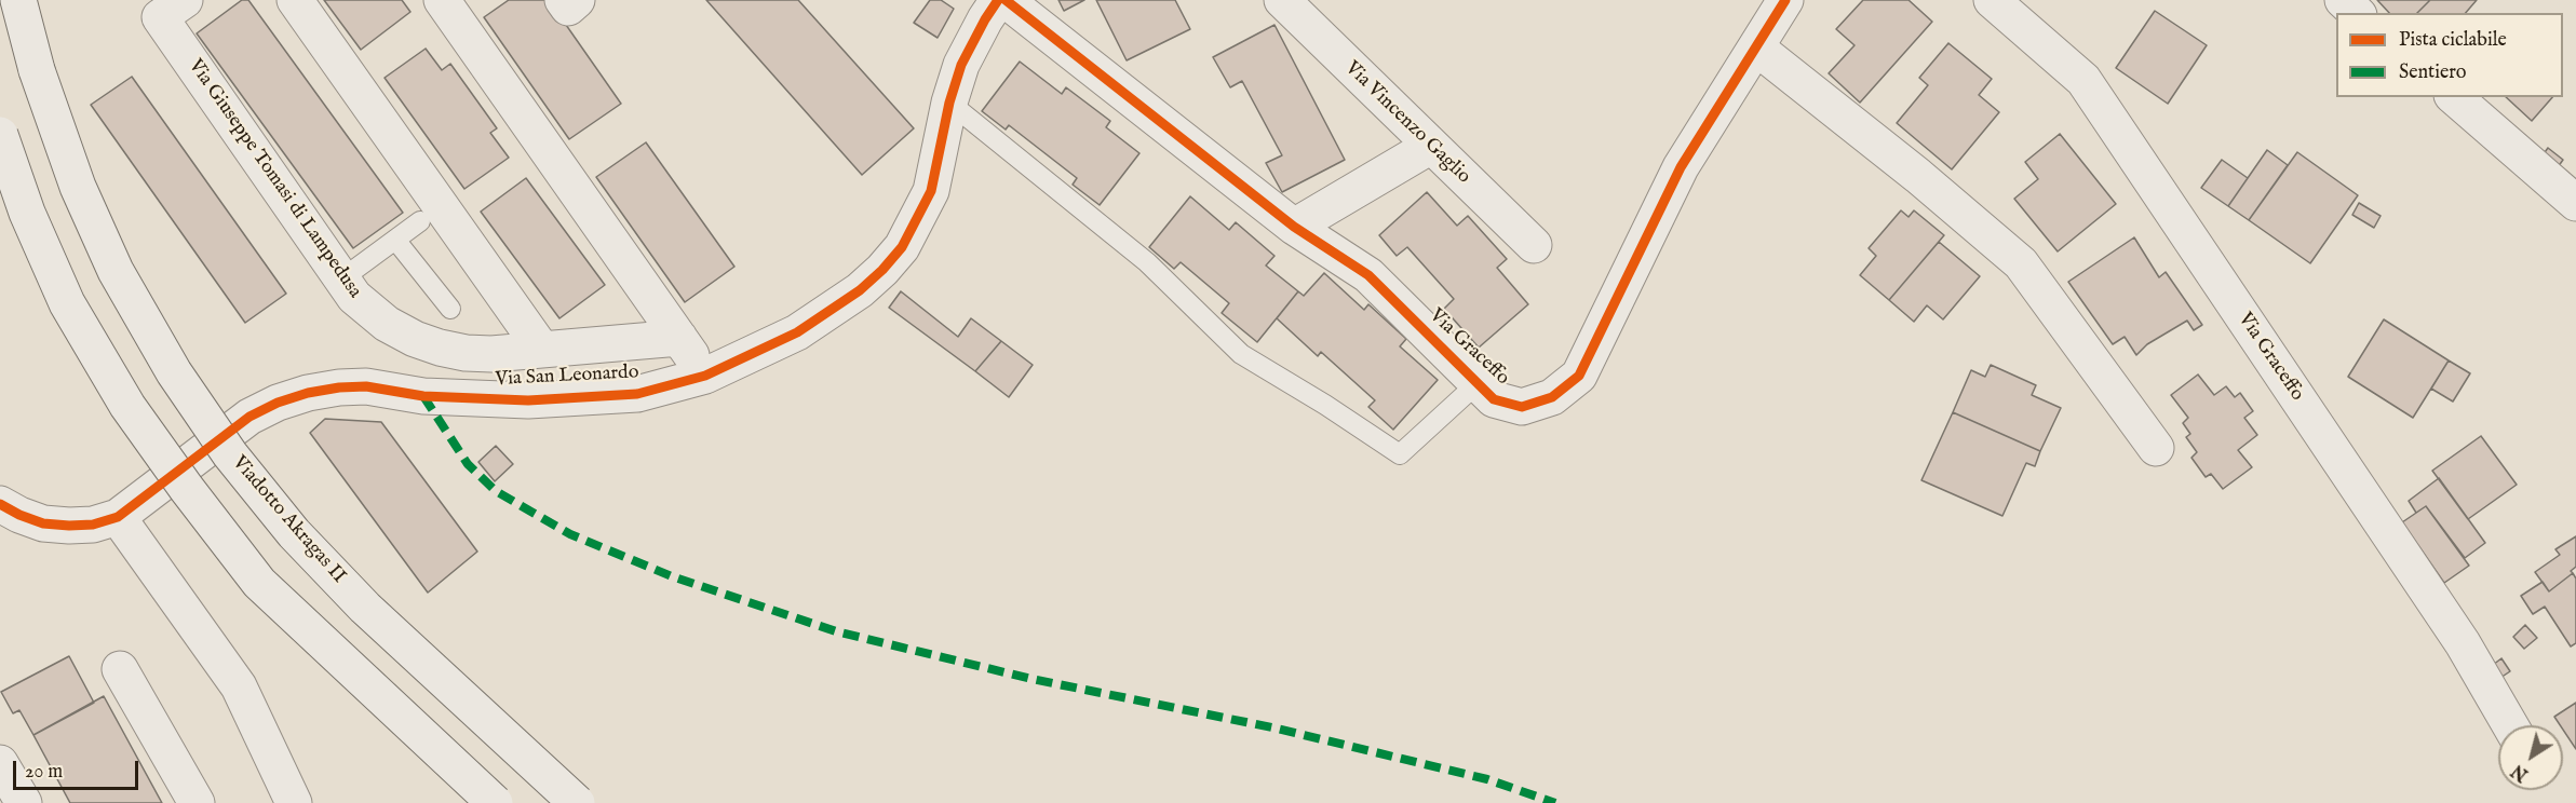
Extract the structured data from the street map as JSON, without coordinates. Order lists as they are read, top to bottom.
{
  "streets": {
    "street": [
      "Via Vincenzo Gaglio",
      "Via Giuseppe Tomasi di Lampedusa",
      "Via Graceffo",
      "Via San Leonardo",
      "Viadotto Akragas II"
    ]
  },
  "legend": ["Pista ciclabile", "Sentiero"],
  "scale_bar": "20 m",
  "north": "bottom left"
}
